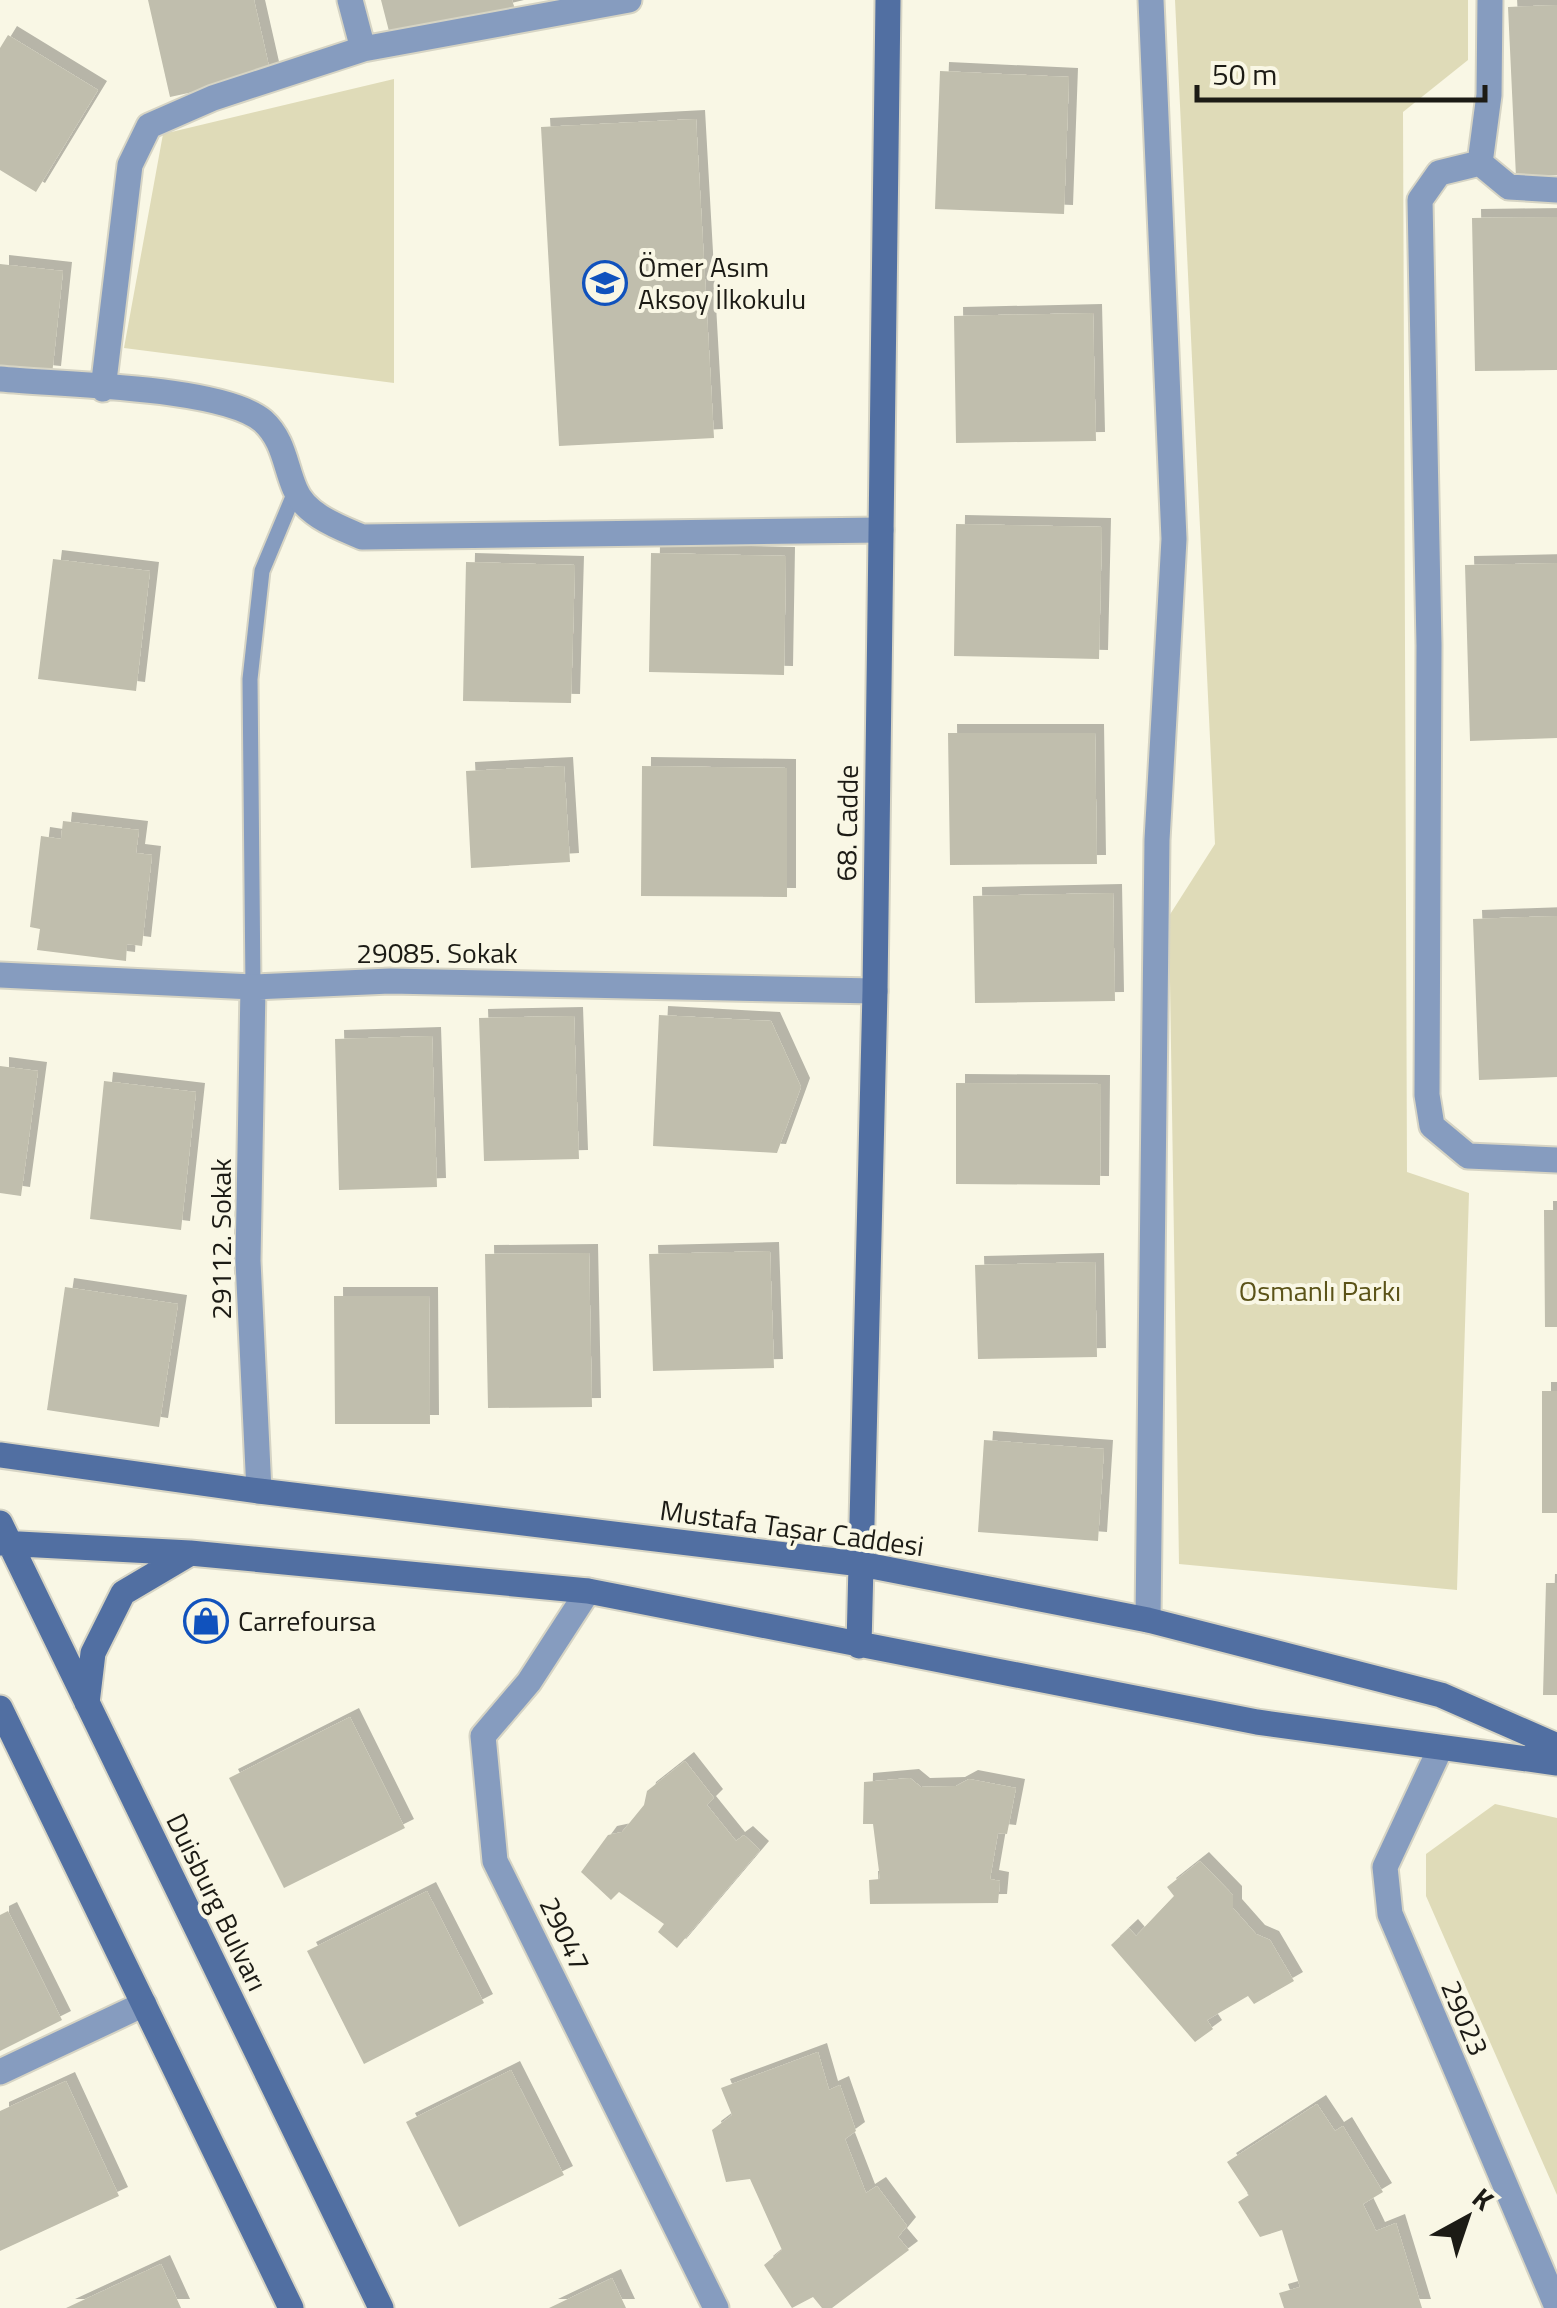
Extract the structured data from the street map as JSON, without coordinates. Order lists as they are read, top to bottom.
{
  "streets": {
    "street": [
      "68. Cadde",
      "29085. Sokak",
      "29112. Sokak",
      "Mustafa Taşar Caddesi",
      "Duisburg Bulvarı",
      "29047",
      "29023"
    ]
  },
  "crossings": [
    ["68. Cadde", "29085. Sokak"],
    ["68. Cadde", "Mustafa Taşar Caddesi"],
    ["29085. Sokak", "29112. Sokak"],
    ["29112. Sokak", "Mustafa Taşar Caddesi"]
  ],
  "parks": ["Osmanlı Parkı"],
  "places": {
    "school or university": ["Ömer Asım Aksoy İlkokulu"],
    "shop": ["Carrefoursa"]
  },
  "scale_bar": "50 m",
  "north": "top right"
}
